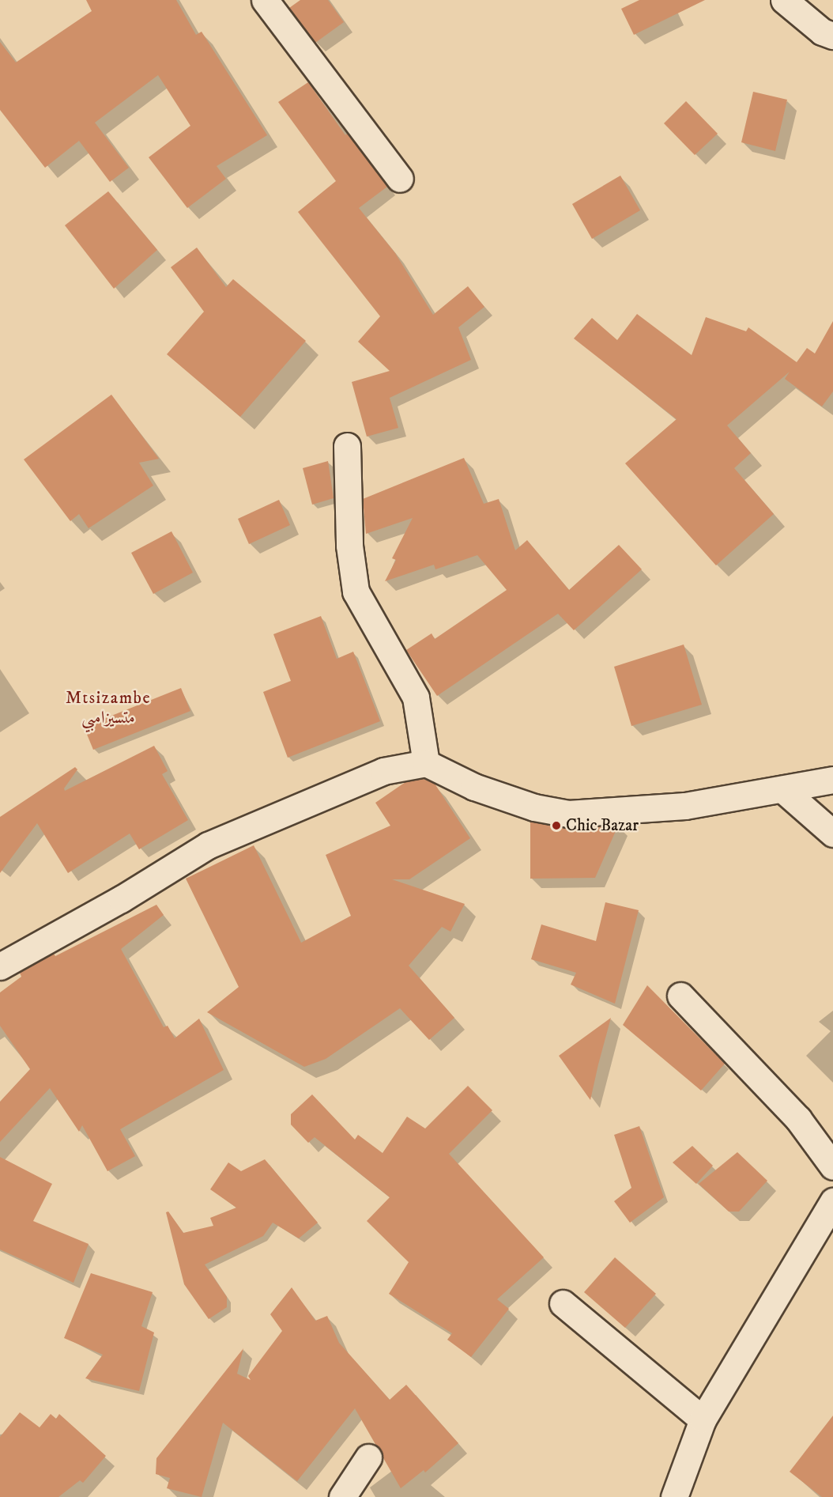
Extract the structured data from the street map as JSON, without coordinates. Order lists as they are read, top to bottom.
{
  "districts": ["Mtsizambe متسيزامبي"],
  "places": ["Chic Bazar"]
}
